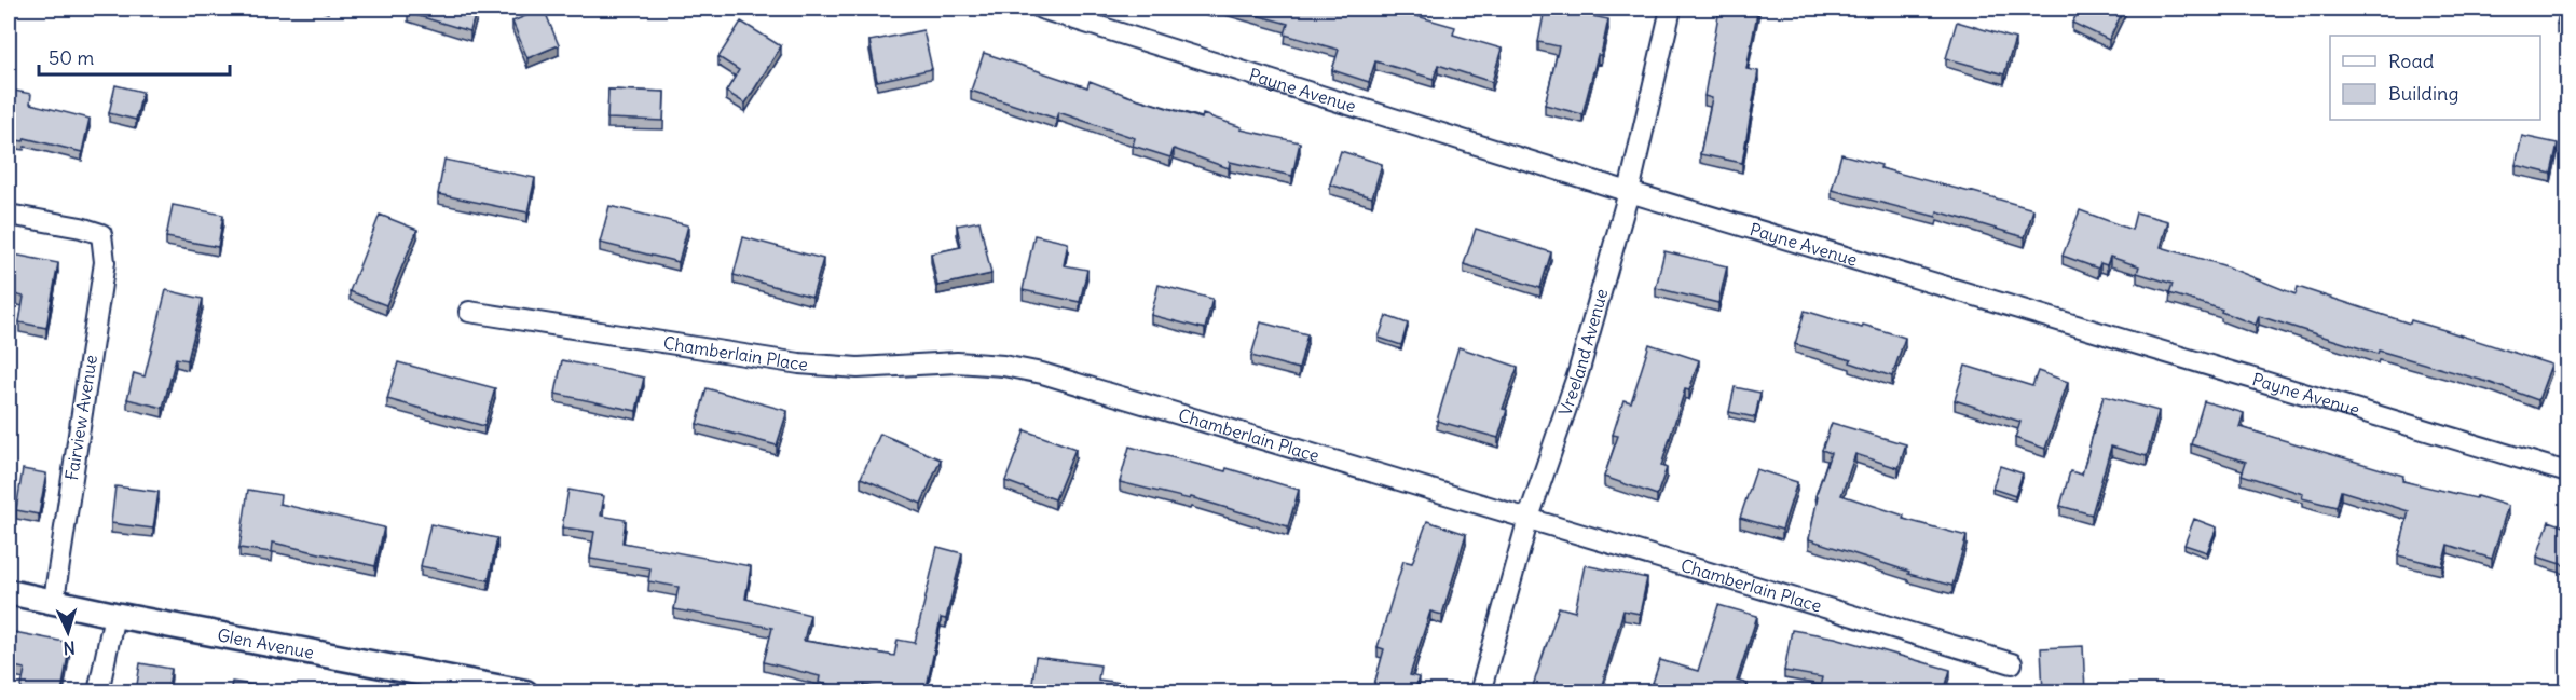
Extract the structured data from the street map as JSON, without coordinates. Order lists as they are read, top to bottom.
{
  "streets": {
    "street": [
      "Payne Avenue",
      "Vreeland Avenue",
      "Chamberlain Place",
      "Fairview Avenue",
      "Glen Avenue"
    ]
  },
  "crossings": [
    ["Payne Avenue", "Vreeland Avenue"],
    ["Vreeland Avenue", "Chamberlain Place"],
    ["Fairview Avenue", "Glen Avenue"]
  ],
  "legend": ["Road", "Building"],
  "scale_bar": "50 m",
  "north": "bottom"
}
